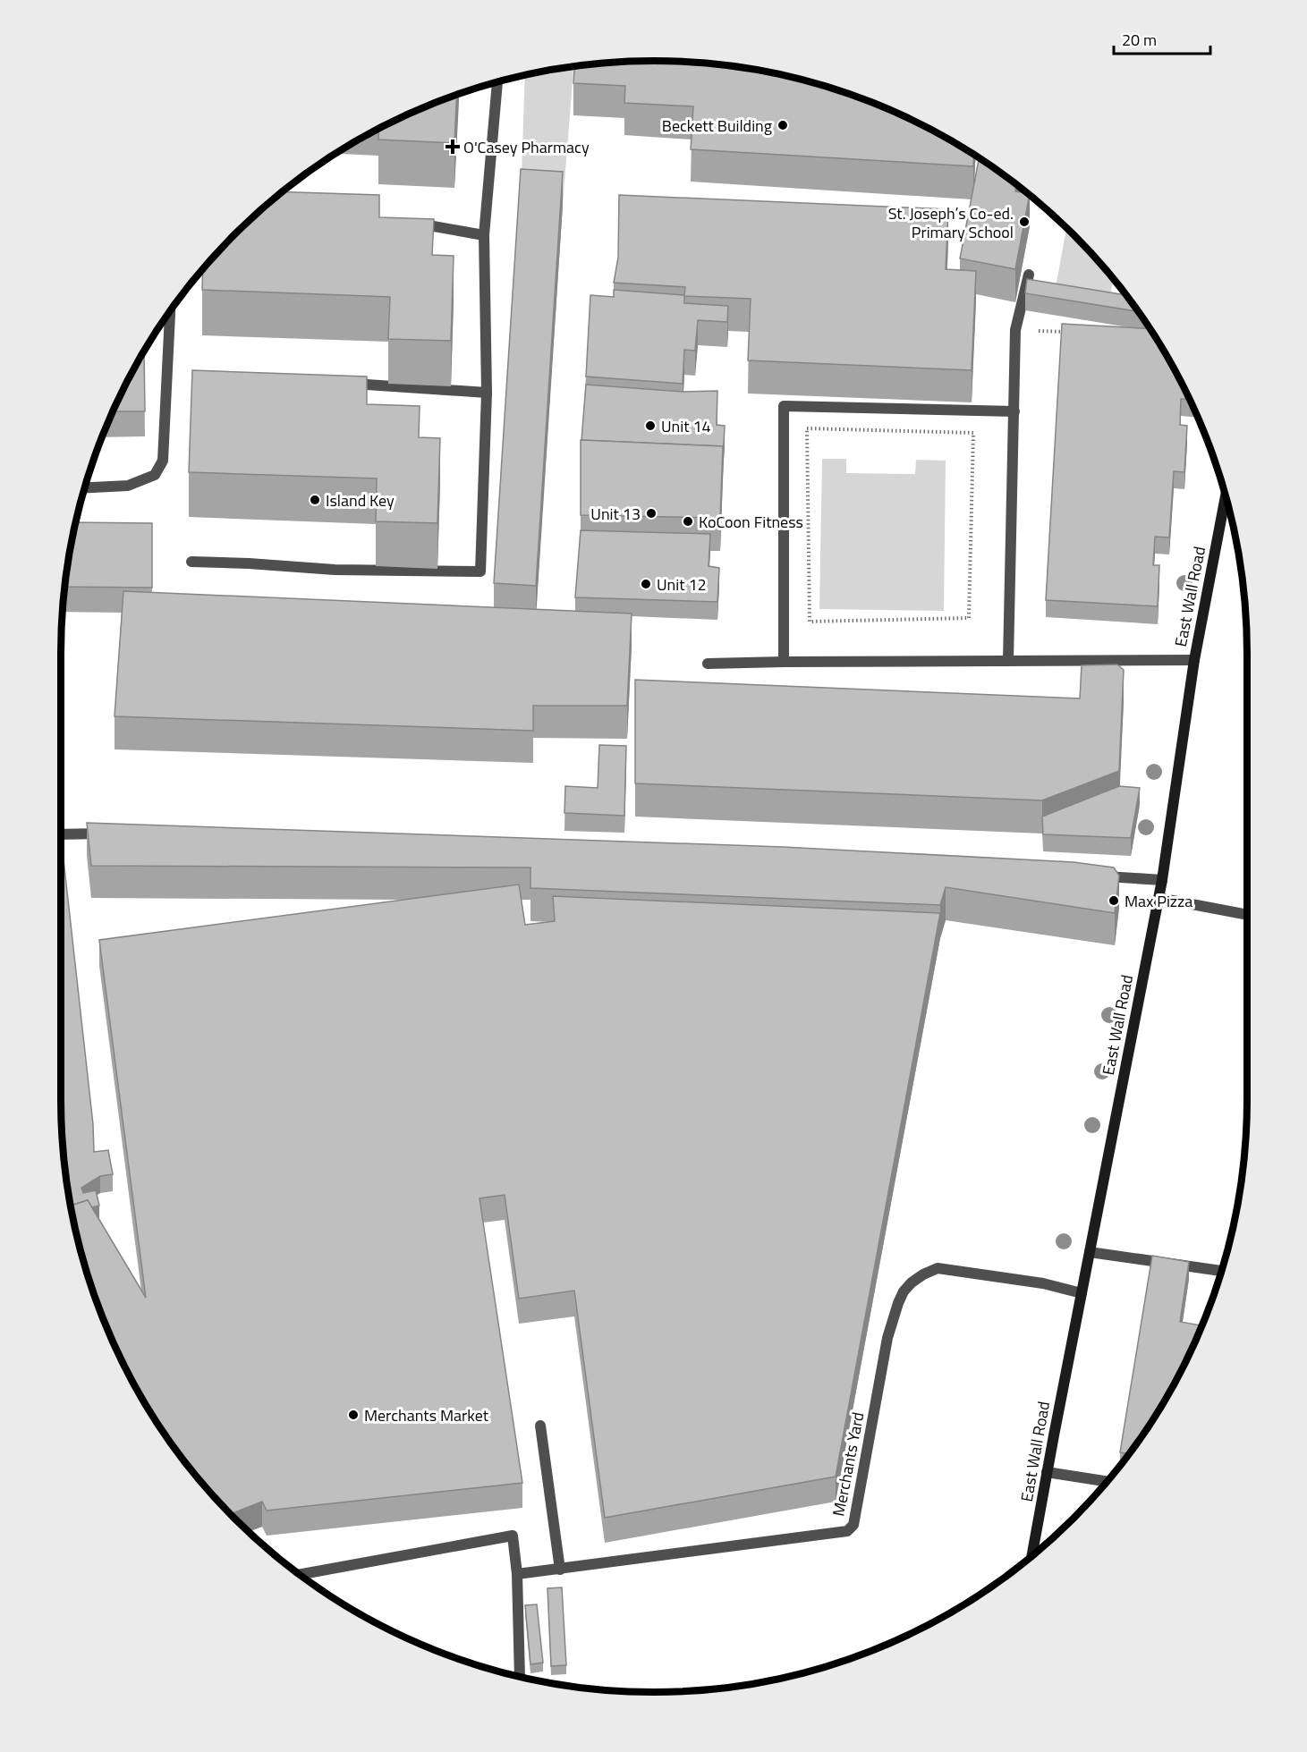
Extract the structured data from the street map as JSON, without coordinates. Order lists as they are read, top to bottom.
{
  "streets": {
    "main road": ["East Wall Road"],
    "street": ["Merchants Yard"]
  },
  "crossings": [
    ["East Wall Road", "Merchants Yard"]
  ],
  "places": {
    "other": [
      "Beckett Building",
      "St. Joseph’s Co-ed. Primary School",
      "Unit 14",
      "Island Key",
      "Unit 13",
      "KoCoon Fitness",
      "Unit 12",
      "Max Pizza",
      "Merchants Market"
    ],
    "health": ["O'Casey Pharmacy"]
  },
  "scale_bar": "20 m"
}
